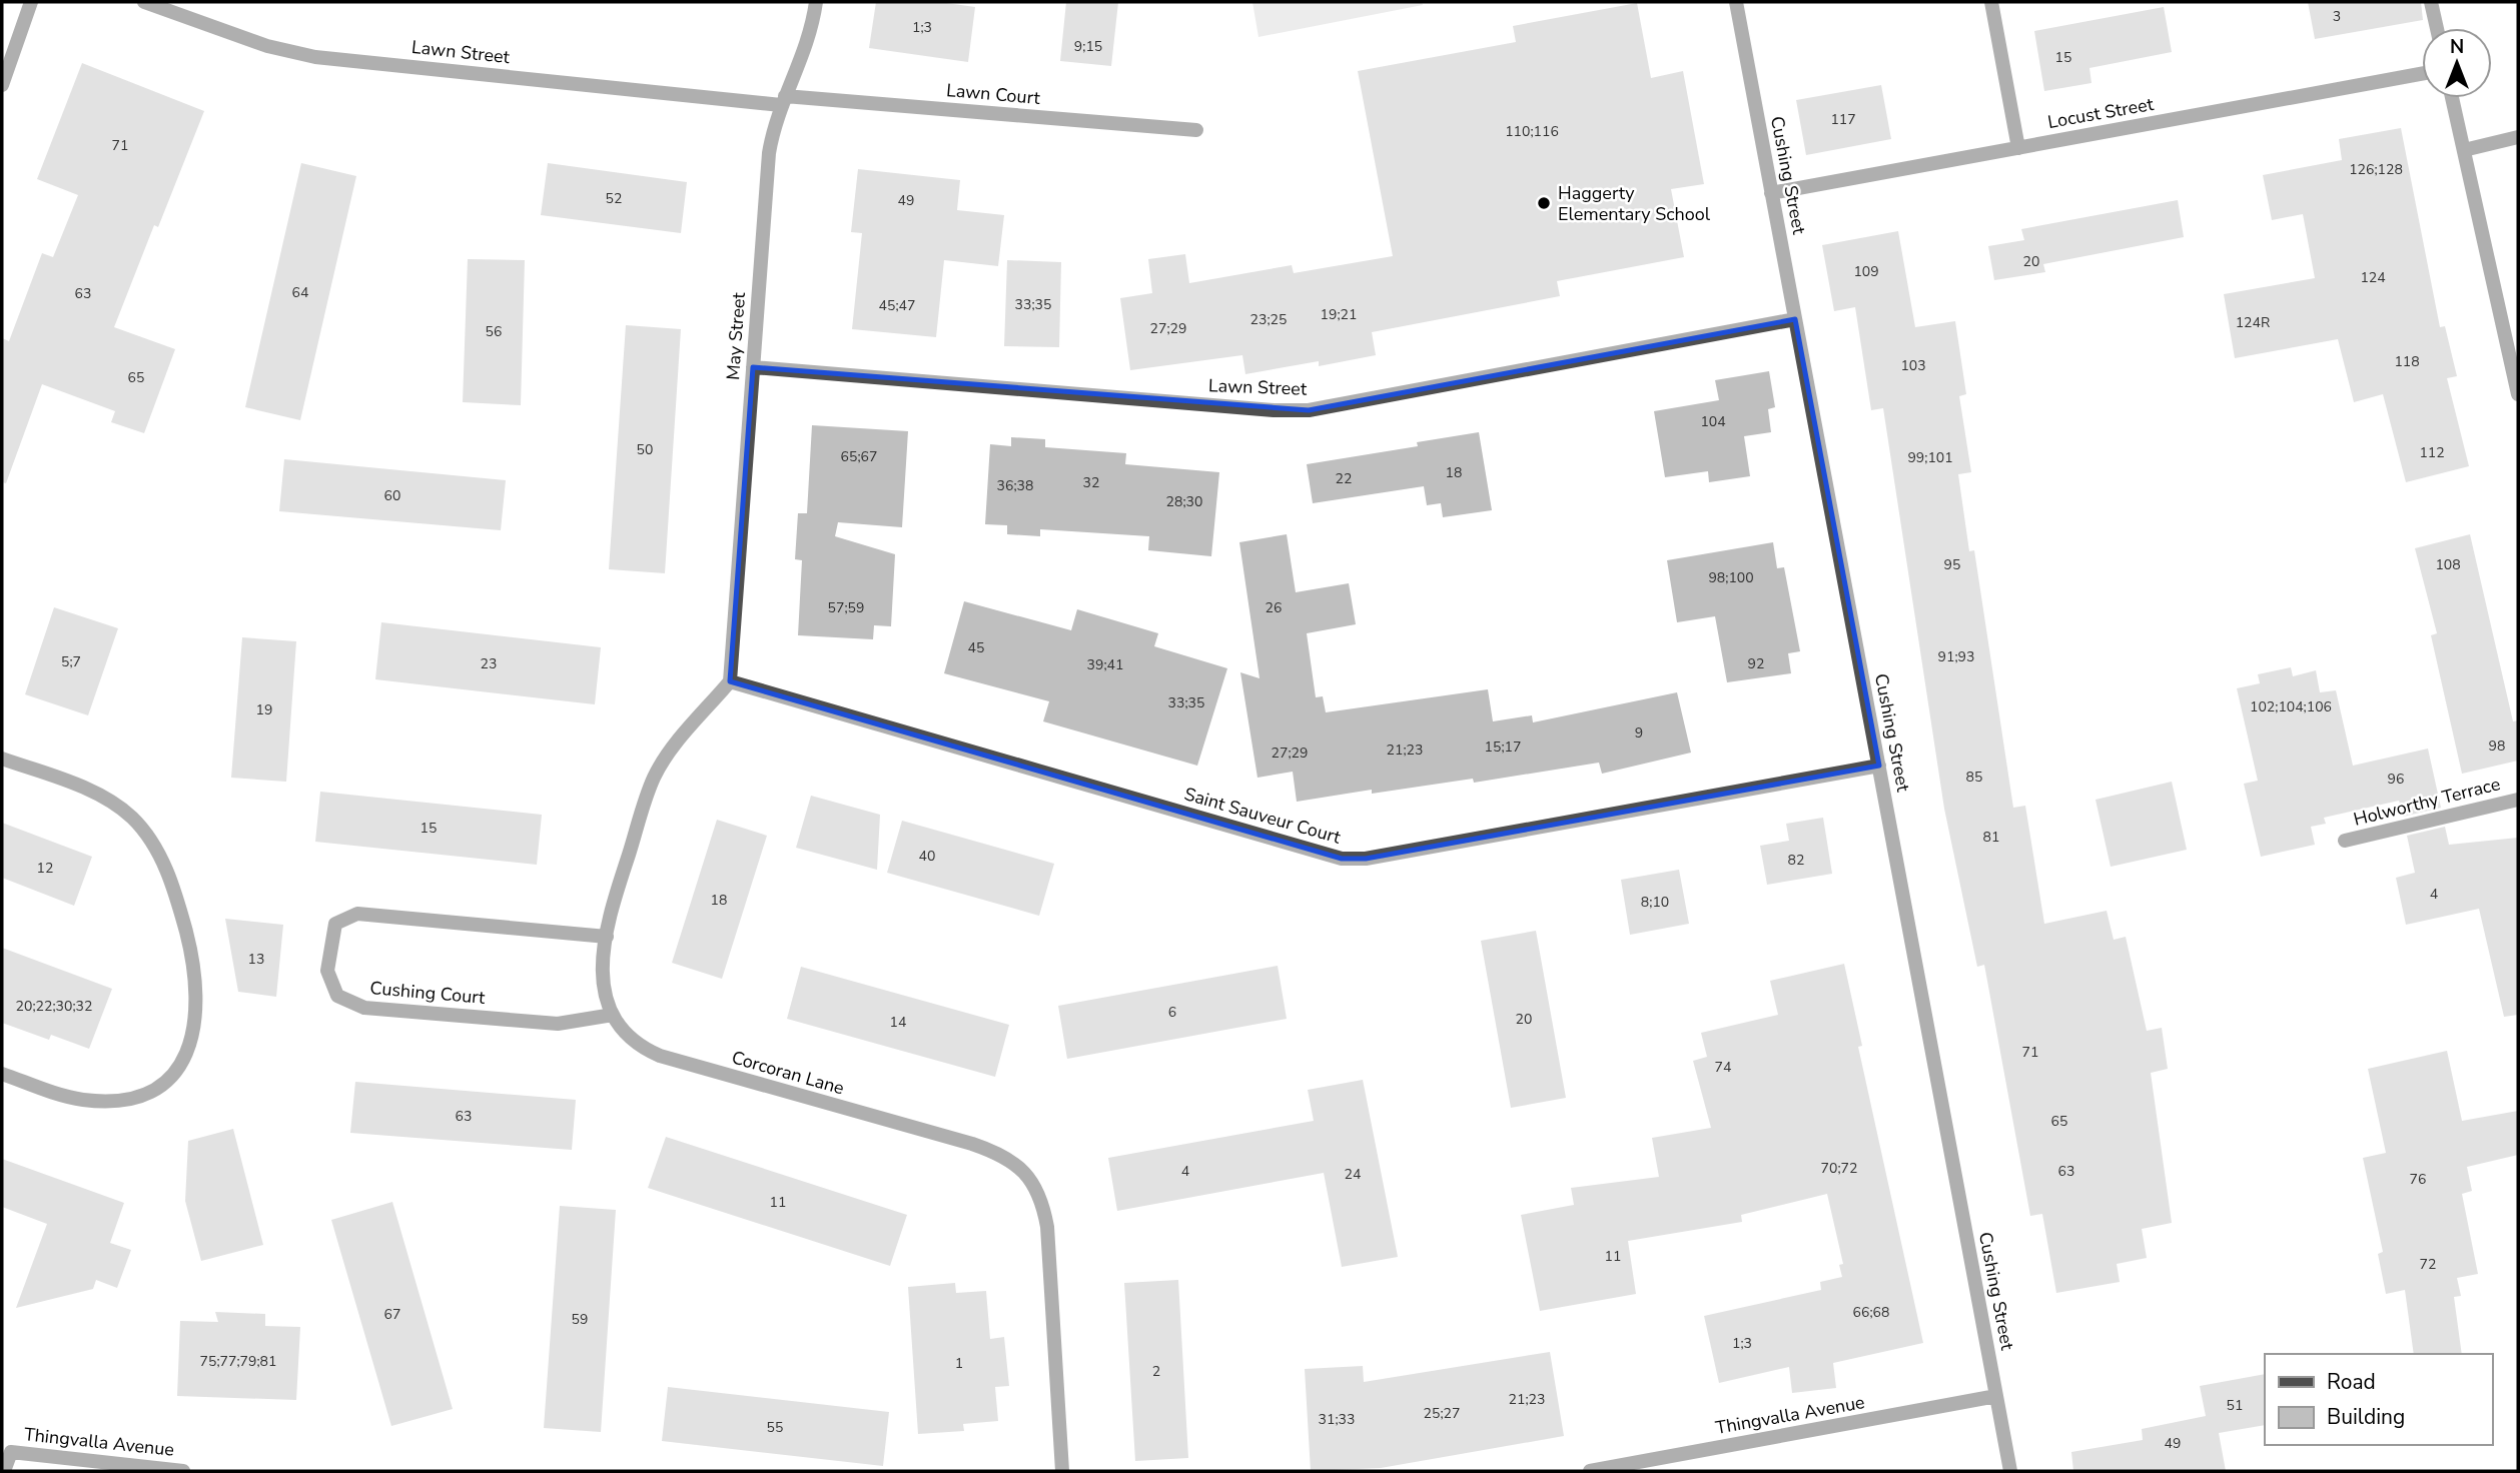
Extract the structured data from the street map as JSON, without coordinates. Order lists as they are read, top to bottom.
{
  "streets": {
    "street": [
      "Lawn Street",
      "Lawn Court",
      "Locust Street",
      "Cushing Street",
      "May Street",
      "Holworthy Terrace",
      "Saint Sauveur Court",
      "Cushing Court",
      "Corcoran Lane",
      "Thingvalla Avenue"
    ]
  },
  "crossings": [
    ["Lawn Street", "Lawn Court"],
    ["Lawn Street", "Cushing Street"],
    ["Lawn Street", "May Street"],
    ["Lawn Court", "May Street"],
    ["Locust Street", "Cushing Street"],
    ["Cushing Street", "Saint Sauveur Court"],
    ["Cushing Street", "Thingvalla Avenue"],
    ["May Street", "Saint Sauveur Court"],
    ["May Street", "Corcoran Lane"],
    ["Saint Sauveur Court", "Corcoran Lane"],
    ["Cushing Court", "Corcoran Lane"]
  ],
  "places": ["Haggerty Elementary School"],
  "house_numbers": [
    "3",
    "1;3",
    "9;15",
    "15",
    "117",
    "110;116",
    "71",
    "126;128",
    "52",
    "49",
    "20",
    "109",
    "124",
    "64",
    "63",
    "33;35",
    "45;47",
    "19;21",
    "23;25",
    "124R",
    "27;29",
    "56",
    "118",
    "103",
    "65",
    "104",
    "50",
    "112",
    "65;67",
    "99;101",
    "18",
    "22",
    "32",
    "36;38",
    "60",
    "28;30",
    "95",
    "108",
    "98;100",
    "57;59",
    "26",
    "45",
    "91;93",
    "5;7",
    "23",
    "92",
    "39;41",
    "33;35",
    "102;104;106",
    "19",
    "9",
    "98",
    "15;17",
    "21;23",
    "27;29",
    "85",
    "96",
    "15",
    "81",
    "40",
    "82",
    "12",
    "4",
    "18",
    "8;10",
    "13",
    "20;22;30;32",
    "6",
    "20",
    "14",
    "71",
    "74",
    "63",
    "65",
    "70;72",
    "4",
    "63",
    "24",
    "76",
    "11",
    "11",
    "72",
    "66;68",
    "67",
    "59",
    "1;3",
    "75;77;79;81",
    "1",
    "2",
    "21;23",
    "51",
    "25;27",
    "31;33",
    "55",
    "49"
  ],
  "legend": ["Road", "Building"],
  "north": "top"
}
